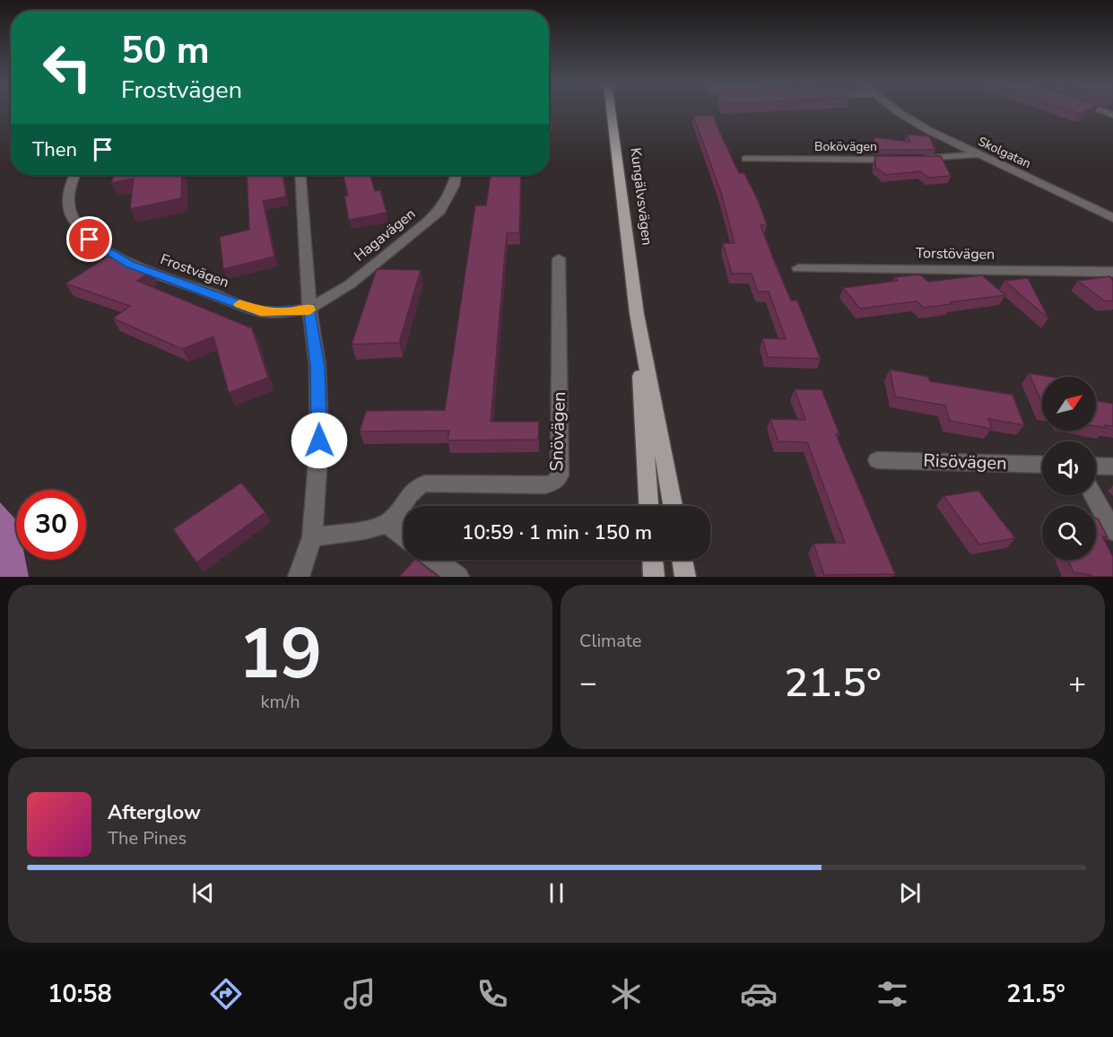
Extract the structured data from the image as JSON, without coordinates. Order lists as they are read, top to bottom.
{
  "streets": {
    "main road": ["Kungälvsvägen"],
    "street": [
      "Bokövägen",
      "Skolgatan",
      "Hagavägen",
      "Torstövägen",
      "Frostvägen",
      "Snövägen",
      "Risövägen"
    ]
  },
  "crossings": [
    ["Bokövägen", "Skolgatan"],
    ["Hagavägen", "Frostvägen"]
  ],
  "north": "top right",
  "page": {
    "turn": ["50 m", "Frostvägen"],
    "then": "Then",
    "limit": "30",
    "trip": "10:59 · 1 min · 150 m",
    "tile": [
      ["19", "km/h"],
      "Climate"
    ],
    "heat": ["−", "21.5°", "+"],
    "song": ["Afterglow", "The Pines"],
    "tabs": ["10:58", "21.5°"]
  }
}
